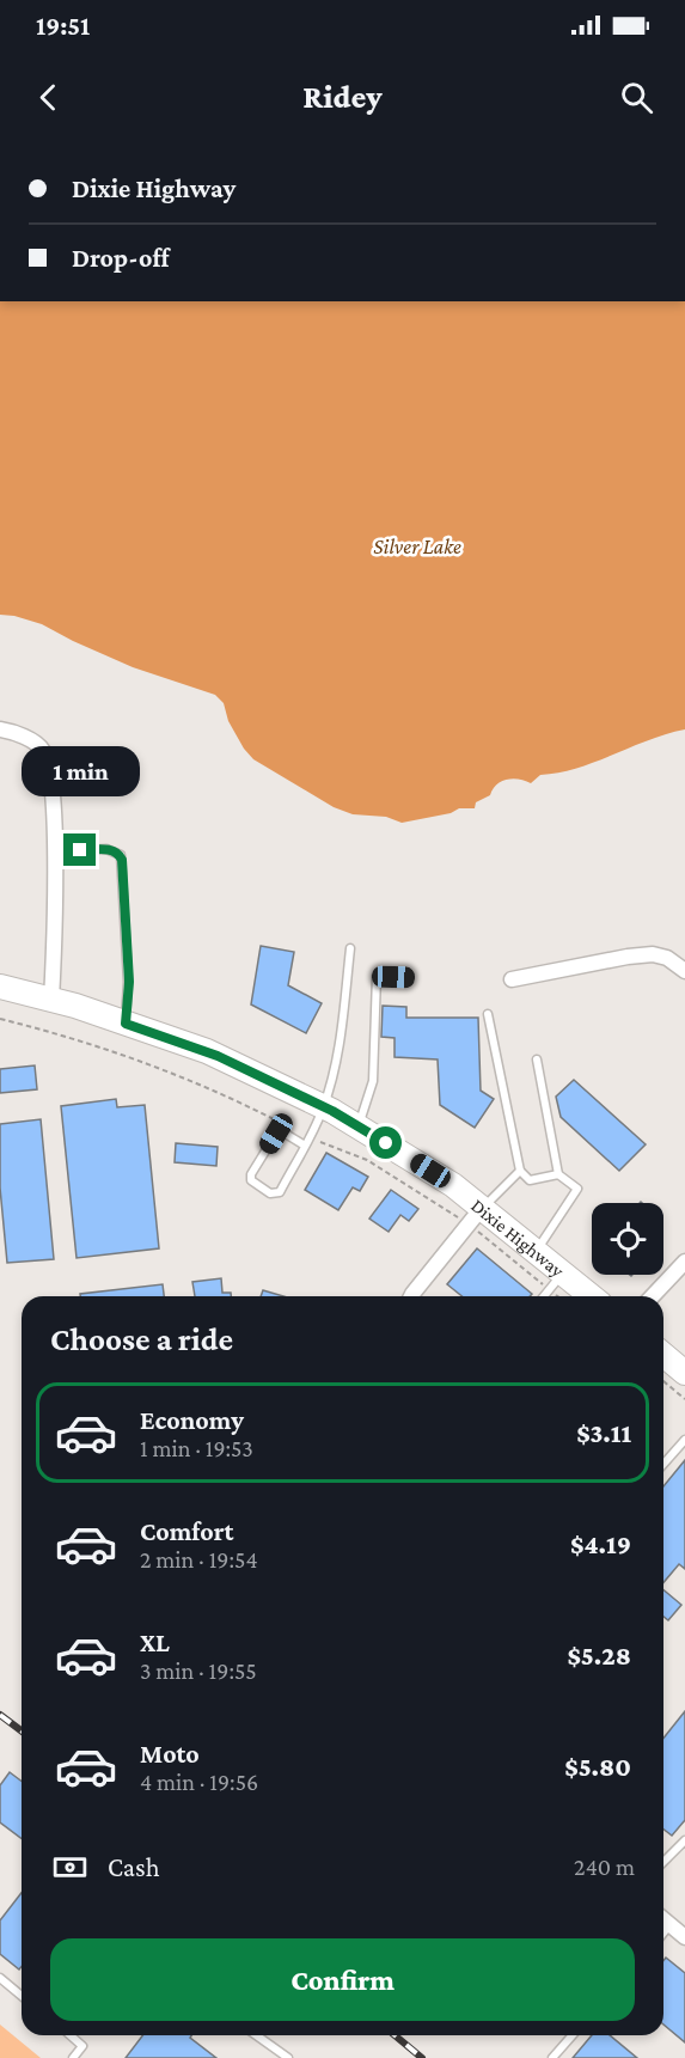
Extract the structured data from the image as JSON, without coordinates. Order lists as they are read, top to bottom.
{
  "streets": {
    "main road": ["Dixie Highway"]
  },
  "water": ["Silver Lake"],
  "page": {
    "status": "19:51",
    "header": "Ridey",
    "banner": ["Dixie Highway", "Drop-off"],
    "bubble": "1 min",
    "heading": "Choose a ride",
    "list": [
      {
        "name": "Economy",
        "note": "1 min · 19:53",
        "value": "$3.11"
      },
      {
        "name": "Comfort",
        "note": "2 min · 19:54",
        "value": "$4.19"
      },
      {
        "name": "XL",
        "note": "3 min · 19:55",
        "value": "$5.28"
      },
      {
        "name": "Moto",
        "note": "4 min · 19:56",
        "value": "$5.80"
      }
    ],
    "pay": ["Cash", "240 m"],
    "buttons": "Confirm"
  }
}
